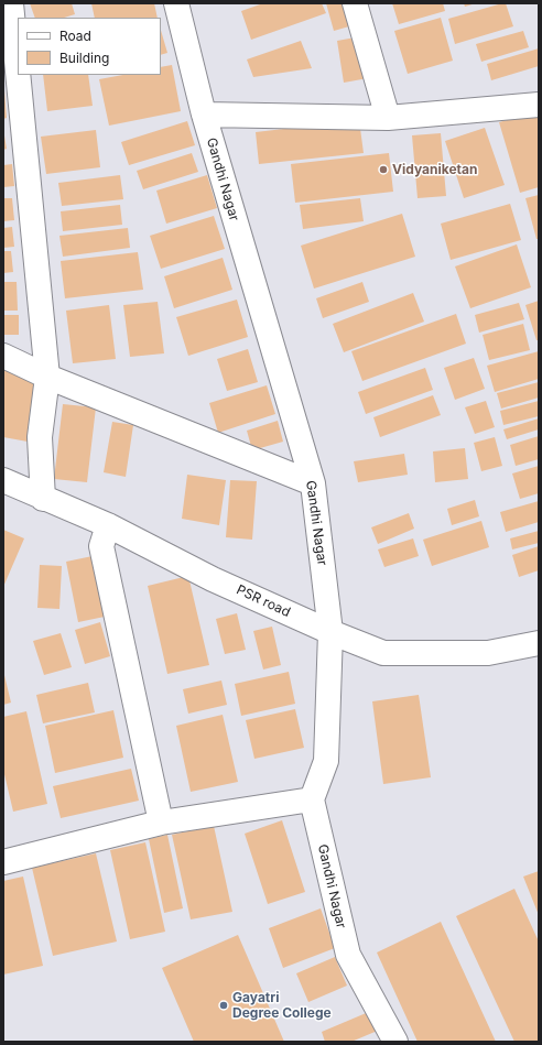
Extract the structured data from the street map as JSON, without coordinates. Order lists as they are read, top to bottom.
{
  "streets": {
    "street": ["Gandhi Nagar", "PSR road"]
  },
  "crossings": [
    ["Gandhi Nagar", "PSR road"]
  ],
  "places": ["Vidyaniketan", "Gayatri Degree College"],
  "legend": ["Road", "Building"]
}
